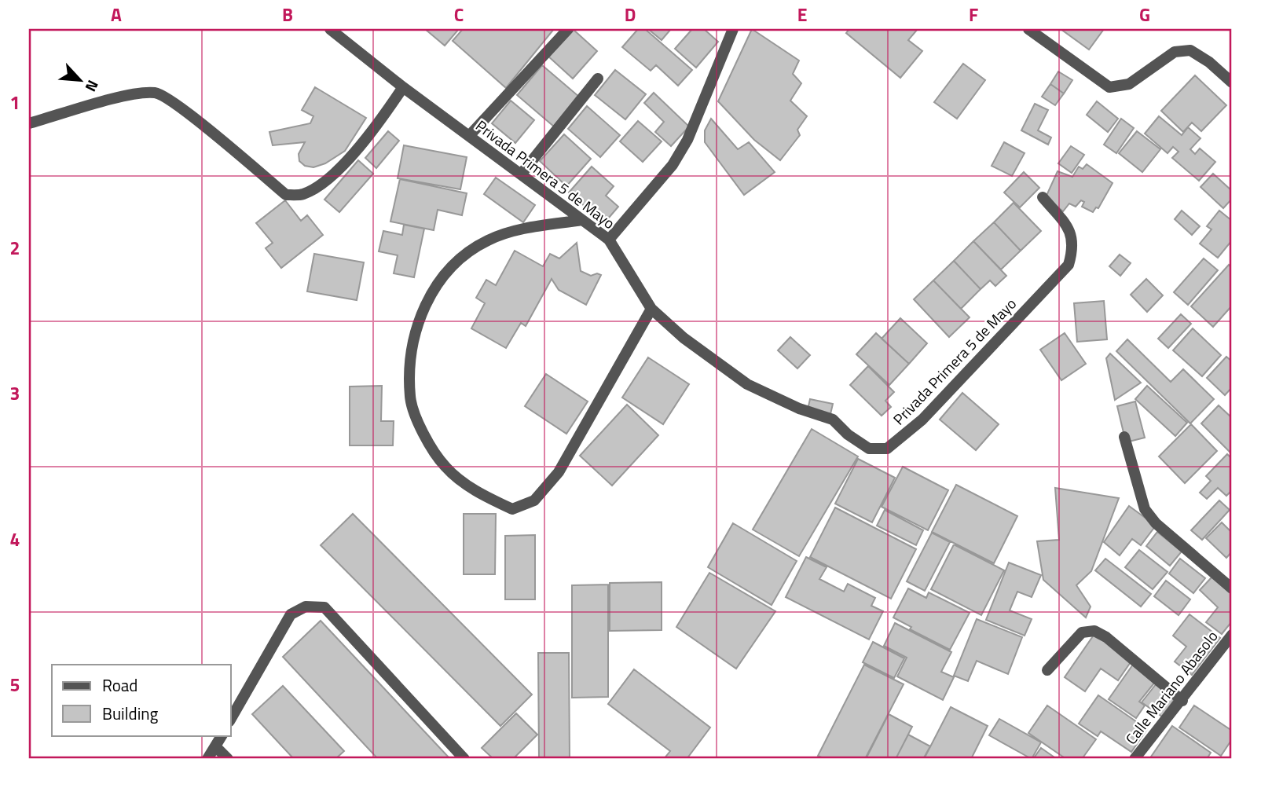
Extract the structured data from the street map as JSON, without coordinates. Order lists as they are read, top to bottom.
{
  "streets": {
    "street": ["Privada Primera 5 de Mayo", "Calle Mariano Abasolo"]
  },
  "legend": ["Road", "Building"],
  "north": "bottom right",
  "grid": {
    "columns": [
      "A",
      "B",
      "C",
      "D",
      "E",
      "F",
      "G"
    ],
    "rows": [
      "1",
      "2",
      "3",
      "4",
      "5"
    ]
  }
}
